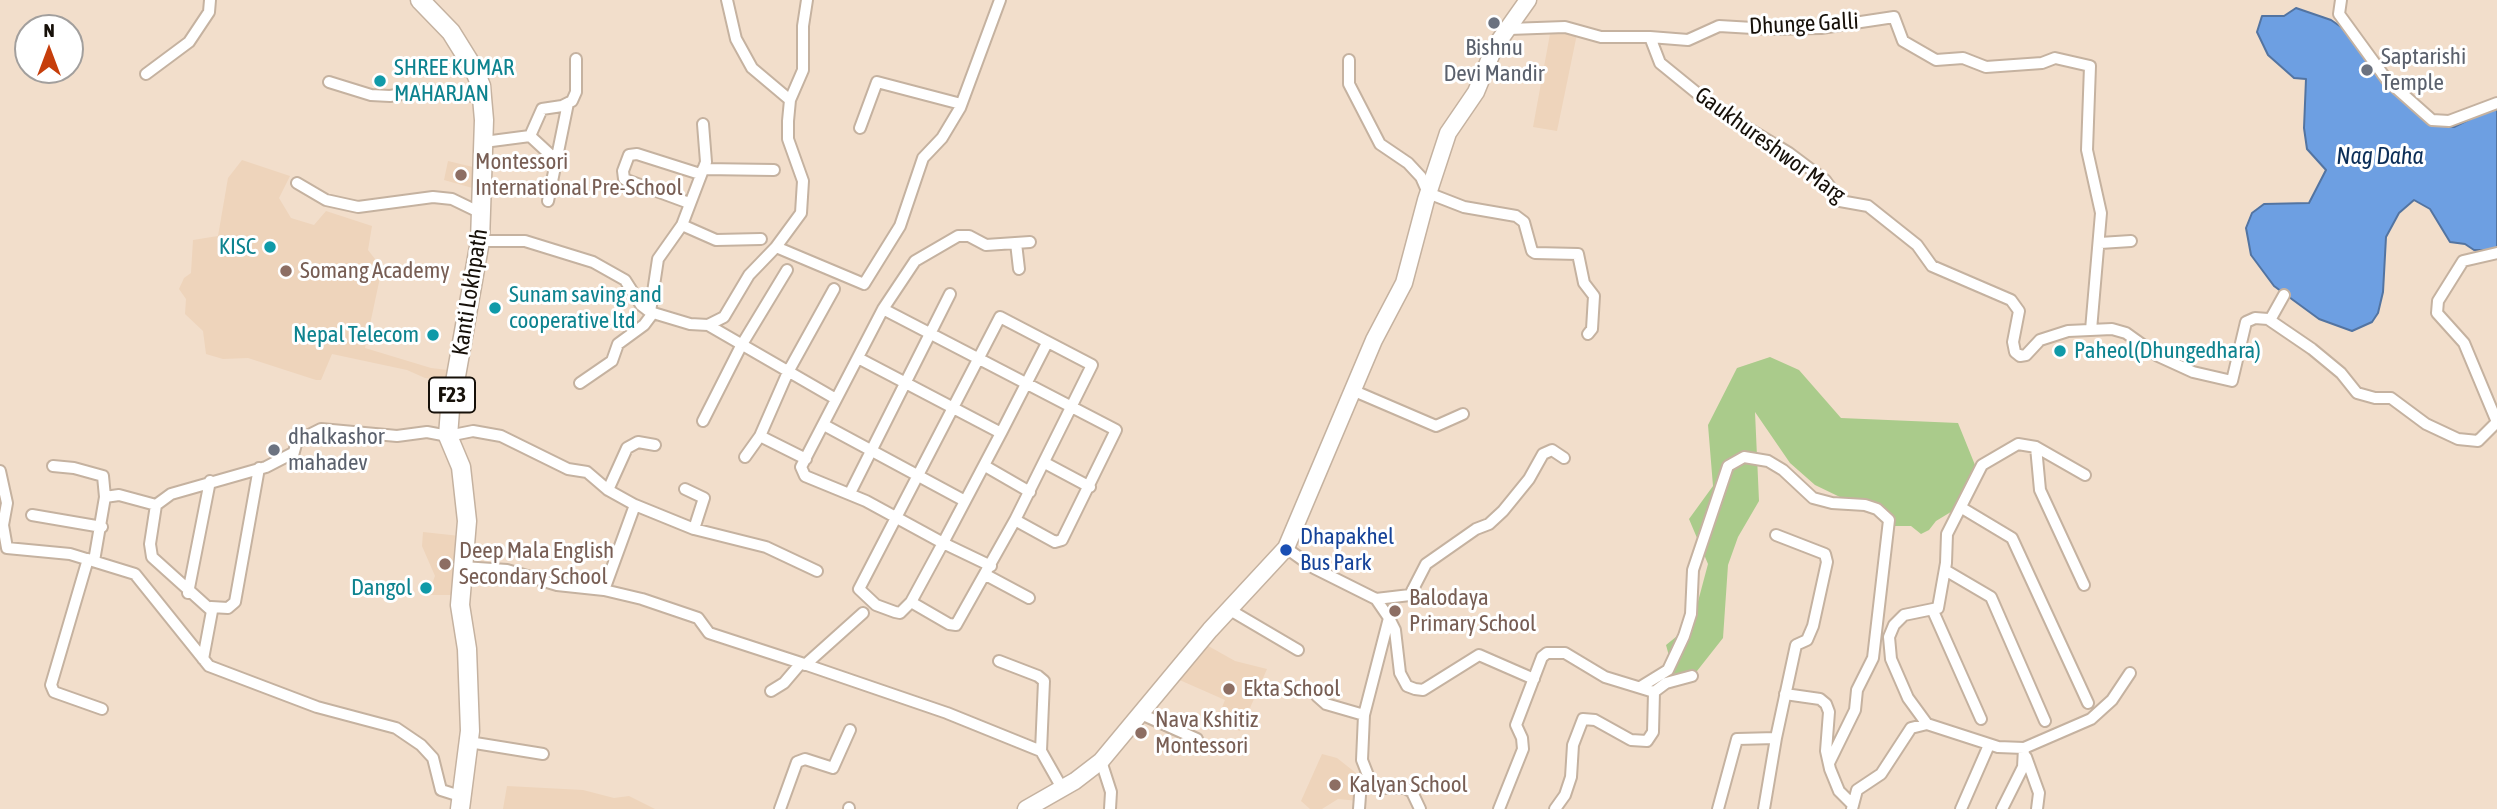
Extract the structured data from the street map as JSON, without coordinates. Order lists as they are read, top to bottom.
{
  "streets": {
    "main road": ["Kanti Lokhpath", "F23"],
    "street": ["Dhunge Galli", "Gaukhureshwor Marg"]
  },
  "crossings": [
    ["Dhunge Galli", "Gaukhureshwor Marg"]
  ],
  "water": ["Nag Daha"],
  "places": [
    "Bishnu Devi Mandir",
    "Saptarishi Temple",
    "SHREE KUMAR MAHARJAN",
    "Montessori International Pre-School",
    "KISC",
    "Somang Academy",
    "Sunam saving and cooperative ltd",
    "Nepal Telecom",
    "Paheol(Dhungedhara)",
    "dhalkashor mahadev",
    "Dhapakhel Bus Park",
    "Deep Mala English Secondary School",
    "Dangol",
    "Balodaya Primary School",
    "Ekta School",
    "Nava Kshitiz Montessori",
    "Kalyan School"
  ],
  "north": "top"
}
